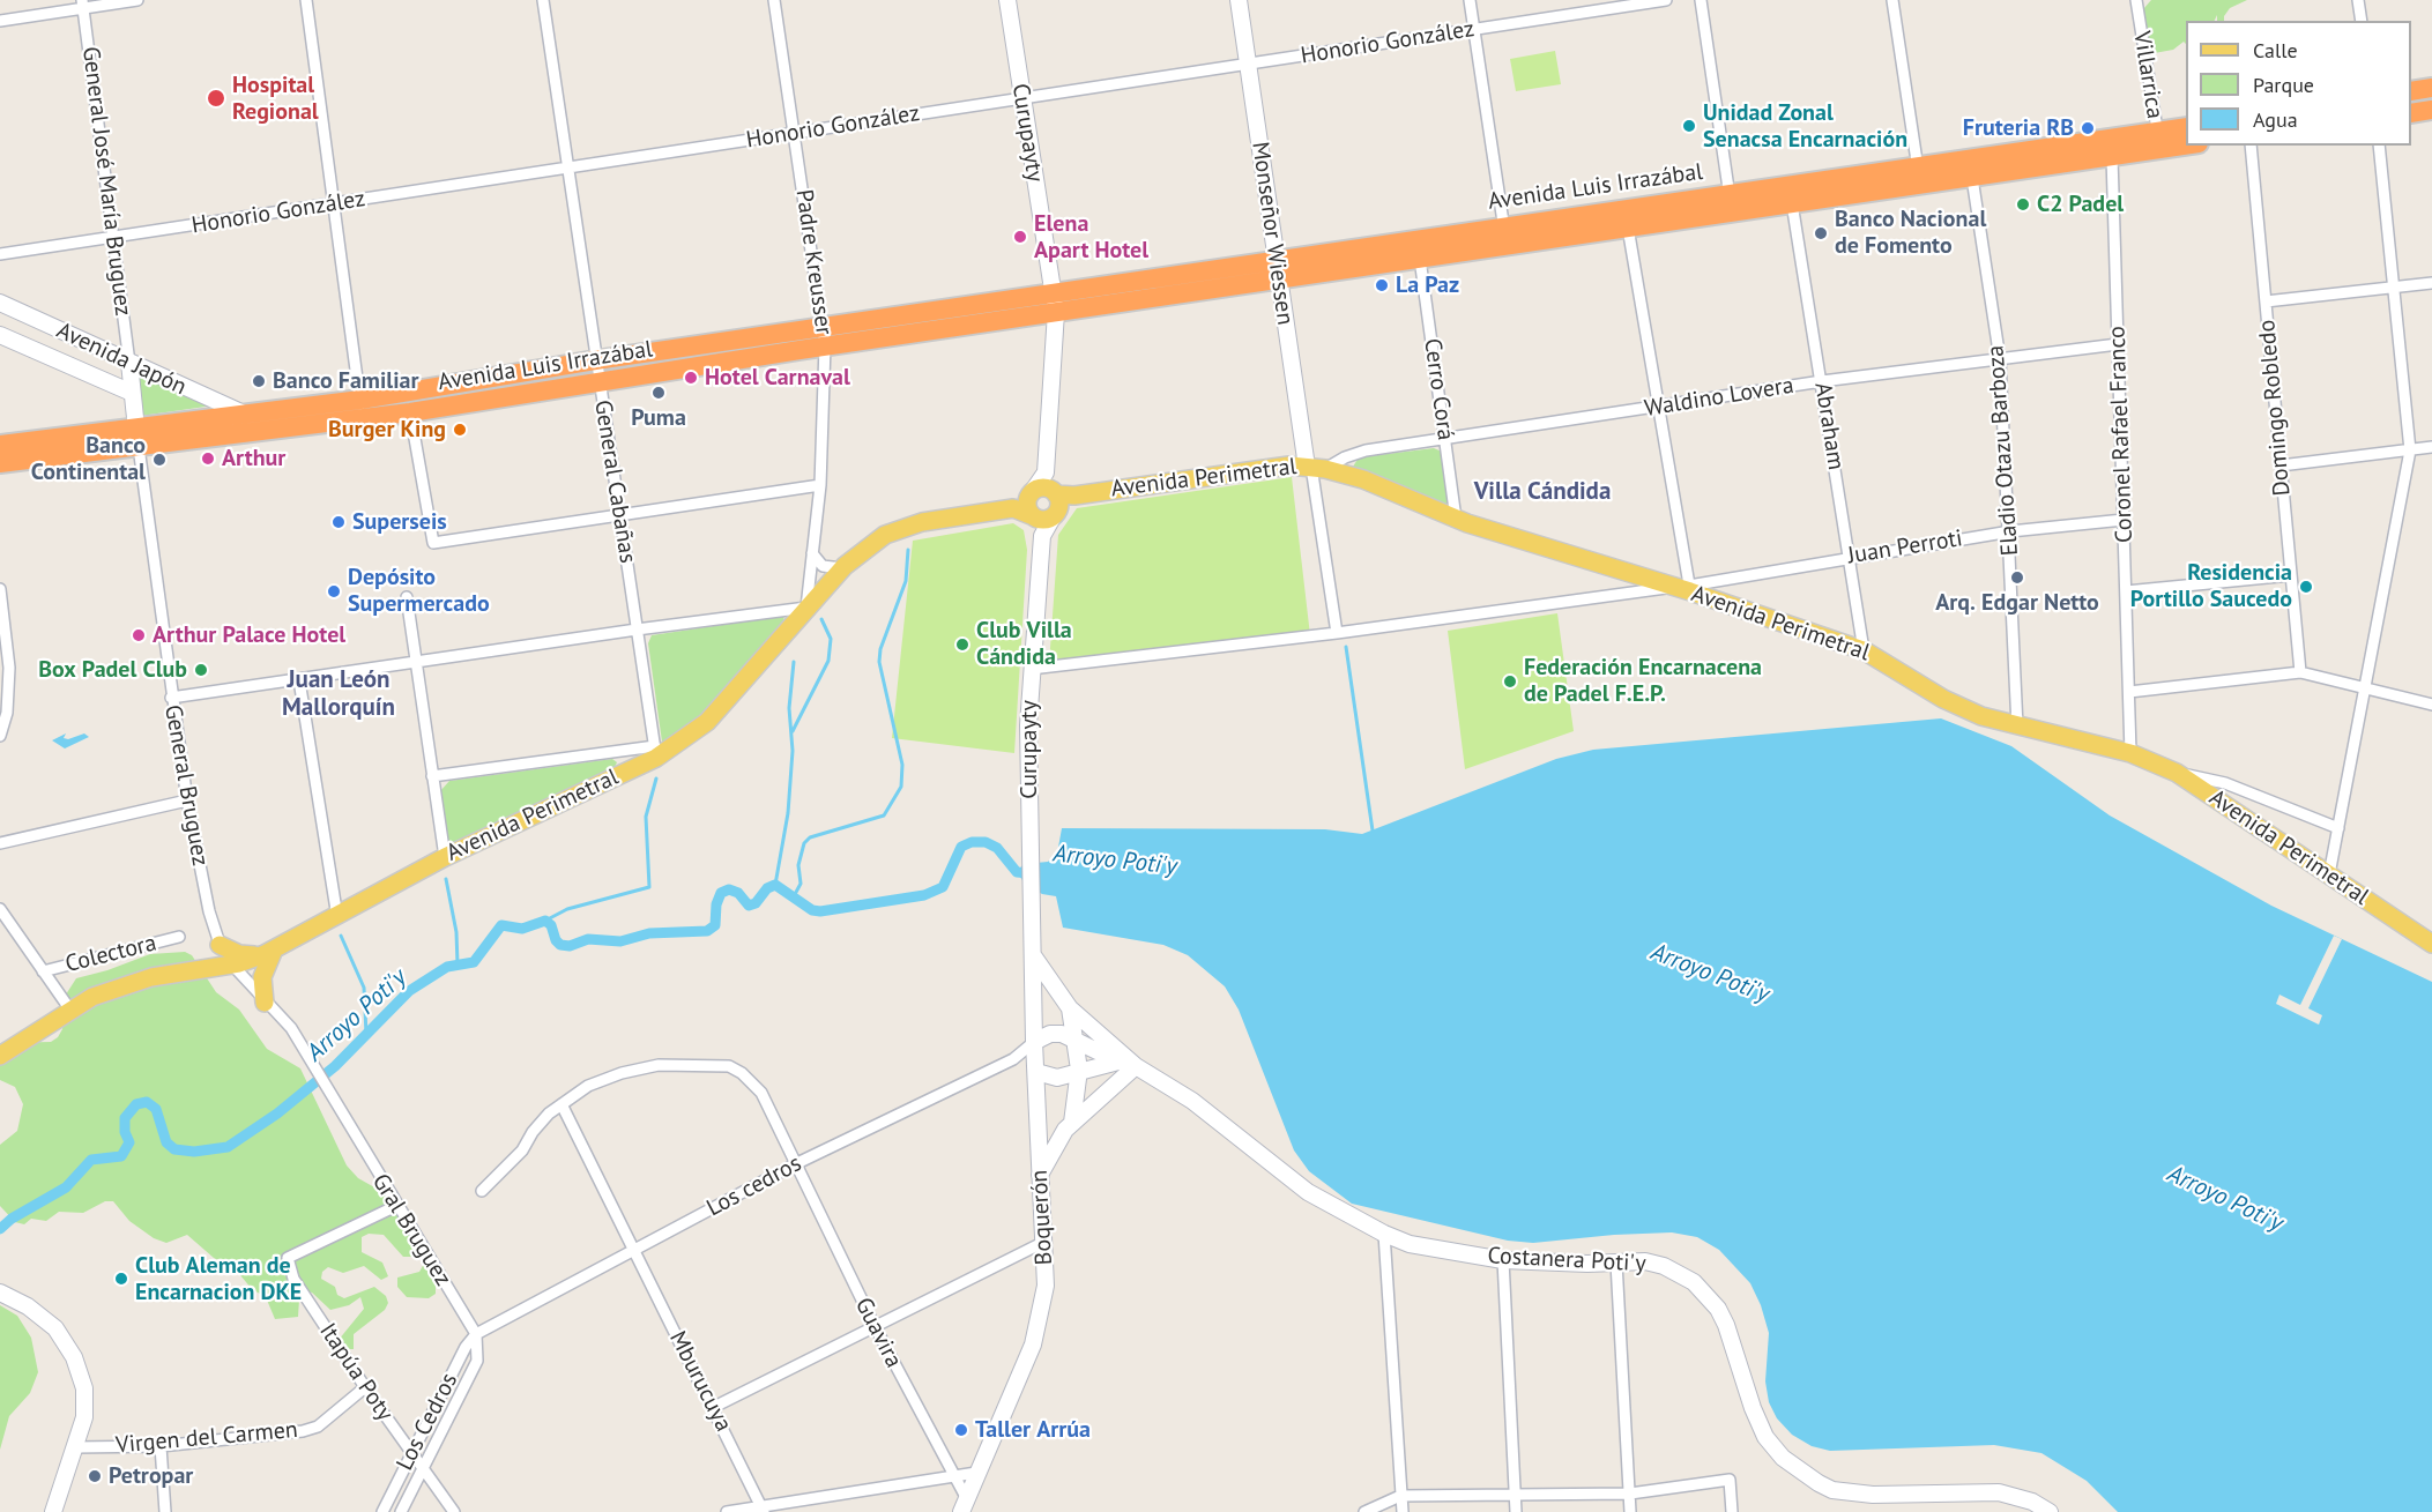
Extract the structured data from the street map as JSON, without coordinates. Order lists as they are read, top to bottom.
{
  "streets": {
    "highway": ["Avenida Luis Irrazábal"],
    "main road": ["Avenida Perimetral"],
    "street": [
      "Honorio González",
      "Villarrica",
      "Curupayty",
      "General José María Bruguez",
      "Monseñor Wiessen",
      "Padre Kreusser",
      "Avenida Japón",
      "Cerro Corá",
      "Waldino Lovera",
      "Domingo Robledo",
      "Abraham",
      "Coronel Rafael Franco",
      "Eladio Otazu Barboza",
      "General Cabañas",
      "Juan Perroti",
      "General Bruguez",
      "Colectora",
      "Los cedros",
      "Boquerón",
      "Gral Bruguez",
      "Costanera Poti'y",
      "Guavira",
      "Itapúa Poty",
      "Mburucuya",
      "Los Cedros",
      "Virgen del Carmen"
    ]
  },
  "crossings": [
    ["Honorio González", "Curupayty"],
    ["Honorio González", "General José María Bruguez"],
    ["Honorio González", "Monseñor Wiessen"],
    ["Honorio González", "Padre Kreusser"],
    ["Honorio González", "General Cabañas"],
    ["Villarrica", "Avenida Luis Irrazábal"],
    ["Curupayty", "Avenida Luis Irrazábal"],
    ["Curupayty", "Avenida Perimetral"],
    ["Curupayty", "Juan Perroti"],
    ["Curupayty", "Boquerón"],
    ["General José María Bruguez", "Avenida Japón"],
    ["General José María Bruguez", "General Bruguez"],
    ["Avenida Luis Irrazábal", "Monseñor Wiessen"],
    ["Avenida Luis Irrazábal", "Padre Kreusser"],
    ["Avenida Luis Irrazábal", "Avenida Japón"],
    ["Avenida Luis Irrazábal", "General Cabañas"],
    ["Avenida Luis Irrazábal", "General Bruguez"],
    ["Monseñor Wiessen", "Waldino Lovera"],
    ["Monseñor Wiessen", "Avenida Perimetral"],
    ["Padre Kreusser", "Avenida Perimetral"],
    ["Avenida Japón", "General Bruguez"],
    ["Cerro Corá", "Waldino Lovera"],
    ["Cerro Corá", "Avenida Perimetral"],
    ["Waldino Lovera", "Abraham"],
    ["Waldino Lovera", "Coronel Rafael Franco"],
    ["Waldino Lovera", "Eladio Otazu Barboza"],
    ["Waldino Lovera", "Avenida Perimetral"],
    ["Abraham", "Avenida Perimetral"],
    ["Abraham", "Juan Perroti"],
    ["Coronel Rafael Franco", "Avenida Perimetral"],
    ["Coronel Rafael Franco", "Juan Perroti"],
    ["Eladio Otazu Barboza", "Avenida Perimetral"],
    ["Eladio Otazu Barboza", "Juan Perroti"],
    ["Avenida Perimetral", "General Cabañas"],
    ["Avenida Perimetral", "Juan Perroti"],
    ["Avenida Perimetral", "General Bruguez"],
    ["General Bruguez", "Gral Bruguez"],
    ["Los cedros", "Boquerón"],
    ["Los cedros", "Gral Bruguez"],
    ["Los cedros", "Guavira"],
    ["Los cedros", "Mburucuya"],
    ["Los cedros", "Los Cedros"],
    ["Boquerón", "Guavira"],
    ["Gral Bruguez", "Itapúa Poty"],
    ["Gral Bruguez", "Los Cedros"],
    ["Guavira", "Mburucuya"],
    ["Itapúa Poty", "Los Cedros"],
    ["Itapúa Poty", "Virgen del Carmen"]
  ],
  "districts": ["Villa Cándida", "Juan León Mallorquín"],
  "water": ["Arroyo Poti'y"],
  "places": [
    "Hospital Regional",
    "Unidad Zonal Senacsa Encarnación",
    "Fruteria RB",
    "C2 Padel",
    "Banco Nacional de Fomento",
    "Elena Apart Hotel",
    "La Paz",
    "Hotel Carnaval",
    "Banco Familiar",
    "Puma",
    "Burger King",
    "Arthur",
    "Banco Continental",
    "Superseis",
    "Arq. Edgar Netto",
    "Residencia Portillo Saucedo",
    "Depósito Supermercado",
    "Arthur Palace Hotel",
    "Club Villa Cándida",
    "Box Padel Club",
    "Federación Encarnacena de Padel F.E.P.",
    "Club Aleman de Encarnacion DKE",
    "Taller Arrúa",
    "Petropar"
  ],
  "legend": ["Calle", "Parque", "Agua"]
}
